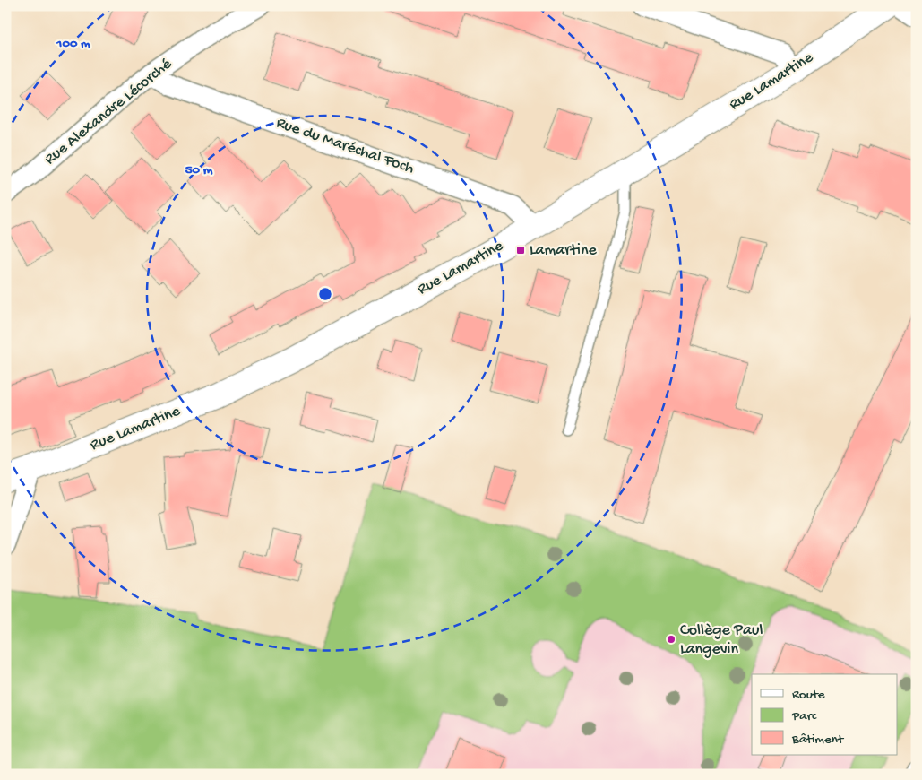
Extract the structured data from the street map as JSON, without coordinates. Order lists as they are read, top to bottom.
{
  "streets": {
    "street": ["Rue Lamartine", "Rue Alexandre Lécorché", "Rue du Maréchal Foch"]
  },
  "crossings": [
    ["Rue Lamartine", "Rue du Maréchal Foch"],
    ["Rue Alexandre Lécorché", "Rue du Maréchal Foch"]
  ],
  "places": {
    "transit": ["Lamartine"],
    "other": ["Collège Paul Langevin"]
  },
  "legend": ["Route", "Parc", "Bâtiment"],
  "rings": ["100 m", "50 m"]
}
